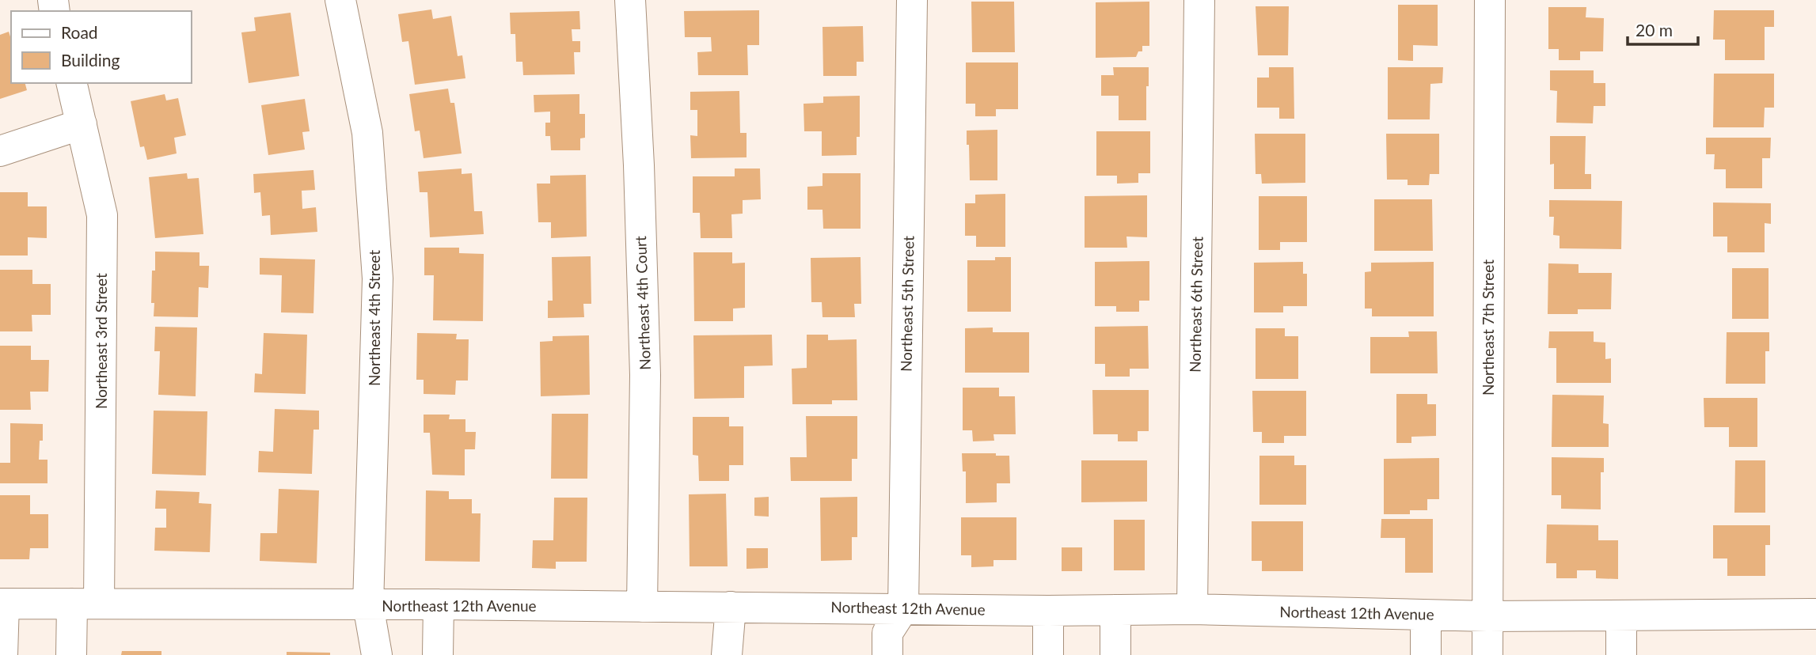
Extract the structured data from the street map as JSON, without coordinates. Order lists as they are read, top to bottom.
{
  "streets": {
    "street": [
      "Northeast 4th Court",
      "Northeast 5th Street",
      "Northeast 6th Street",
      "Northeast 4th Street",
      "Northeast 7th Street",
      "Northeast 3rd Street",
      "Northeast 12th Avenue"
    ]
  },
  "crossings": [
    ["Northeast 4th Court", "Northeast 12th Avenue"],
    ["Northeast 5th Street", "Northeast 12th Avenue"],
    ["Northeast 6th Street", "Northeast 12th Avenue"],
    ["Northeast 4th Street", "Northeast 12th Avenue"],
    ["Northeast 7th Street", "Northeast 12th Avenue"],
    ["Northeast 3rd Street", "Northeast 12th Avenue"]
  ],
  "legend": ["Road", "Building"],
  "scale_bar": "20 m"
}
